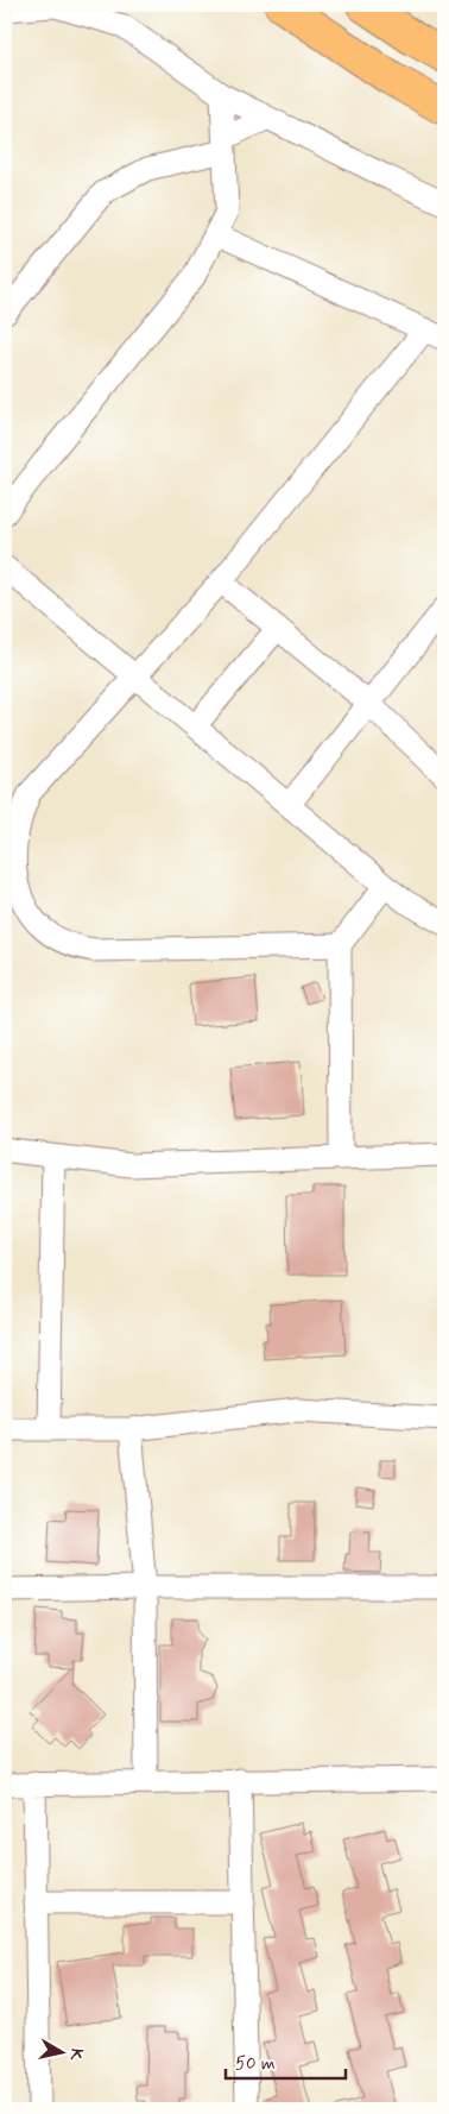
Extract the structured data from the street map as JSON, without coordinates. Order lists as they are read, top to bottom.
{
  "scale_bar": "50 m",
  "north": "right"
}
